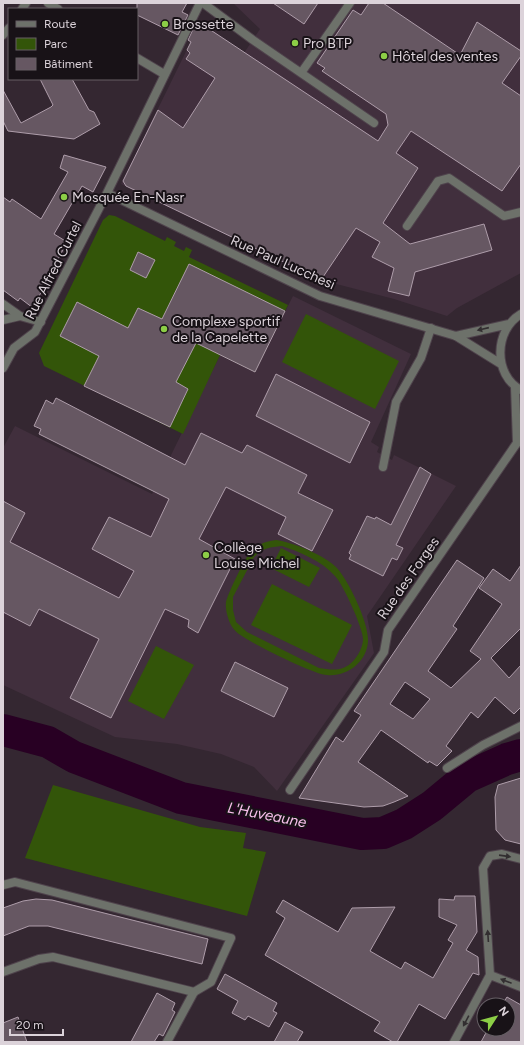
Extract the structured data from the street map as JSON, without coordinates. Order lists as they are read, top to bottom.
{
  "streets": {
    "street": ["Rue Paul Lucchesi", "Rue Alfred Curtel", "Rue des Forges"]
  },
  "crossings": [
    ["Rue Paul Lucchesi", "Rue Alfred Curtel"]
  ],
  "water": ["L'Huveaune"],
  "places": [
    "Brossette",
    "Pro BTP",
    "Hôtel des ventes",
    "Mosquée En-Nasr",
    "Complexe sportif de la Capelette",
    "Collège Louise Michel"
  ],
  "legend": ["Route", "Parc", "Bâtiment"],
  "scale_bar": "20 m",
  "north": "top right"
}
